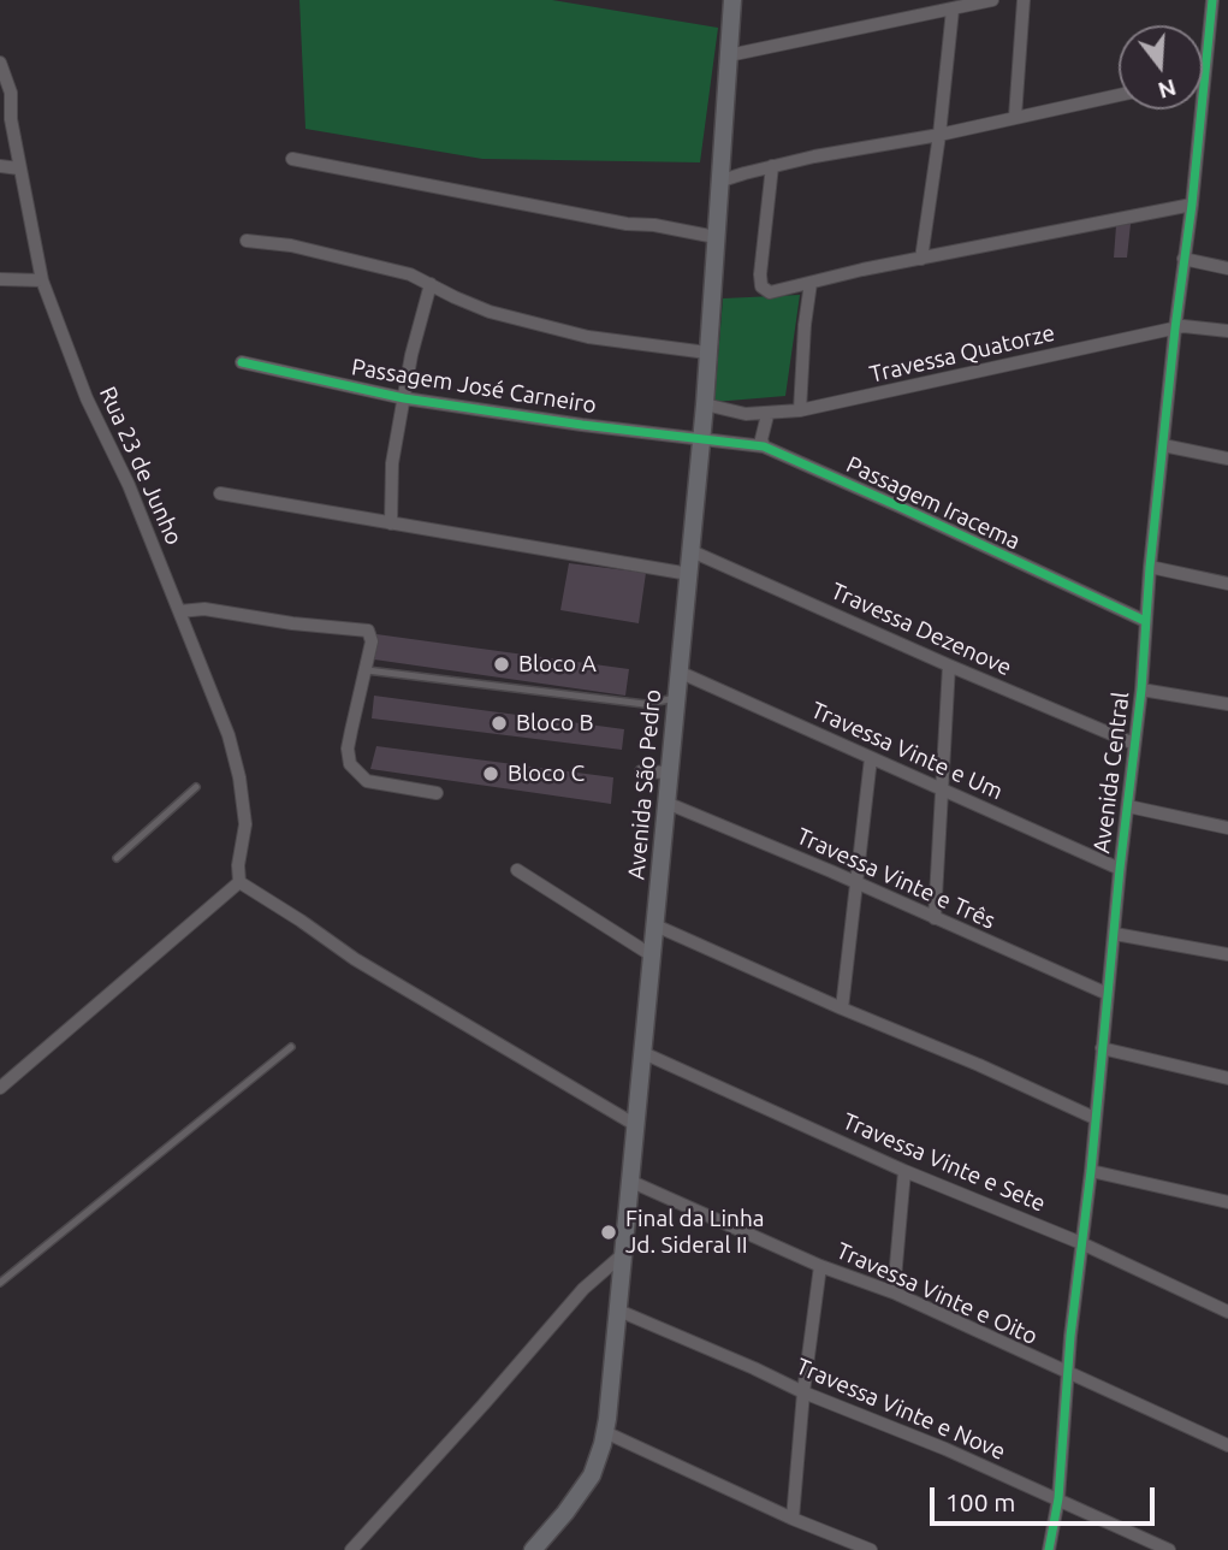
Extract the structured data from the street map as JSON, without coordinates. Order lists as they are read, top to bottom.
{
  "streets": {
    "main road": ["Avenida São Pedro"],
    "street": [
      "Travessa Quatorze",
      "Passagem José Carneiro",
      "Rua 23 de Junho",
      "Passagem Iracema",
      "Travessa Dezenove",
      "Travessa Vinte e Um",
      "Avenida Central",
      "Travessa Vinte e Três",
      "Travessa Vinte e Sete",
      "Travessa Vinte e Oito",
      "Travessa Vinte e Nove"
    ]
  },
  "crossings": [
    ["Travessa Quatorze", "Avenida Central"],
    ["Travessa Quatorze", "Avenida São Pedro"],
    ["Passagem José Carneiro", "Passagem Iracema"],
    ["Passagem José Carneiro", "Avenida São Pedro"],
    ["Passagem Iracema", "Avenida Central"],
    ["Passagem Iracema", "Avenida São Pedro"],
    ["Travessa Dezenove", "Avenida Central"],
    ["Travessa Dezenove", "Avenida São Pedro"],
    ["Travessa Vinte e Um", "Avenida Central"],
    ["Travessa Vinte e Um", "Avenida São Pedro"],
    ["Avenida Central", "Travessa Vinte e Três"],
    ["Avenida Central", "Travessa Vinte e Sete"],
    ["Avenida Central", "Travessa Vinte e Oito"],
    ["Avenida Central", "Travessa Vinte e Nove"],
    ["Avenida São Pedro", "Travessa Vinte e Três"],
    ["Avenida São Pedro", "Travessa Vinte e Sete"],
    ["Avenida São Pedro", "Travessa Vinte e Oito"],
    ["Avenida São Pedro", "Travessa Vinte e Nove"]
  ],
  "places": [
    "Bloco A",
    "Bloco B",
    "Bloco C",
    "Final da Linha Jd. Sideral II"
  ],
  "scale_bar": "100 m",
  "north": "bottom"
}
